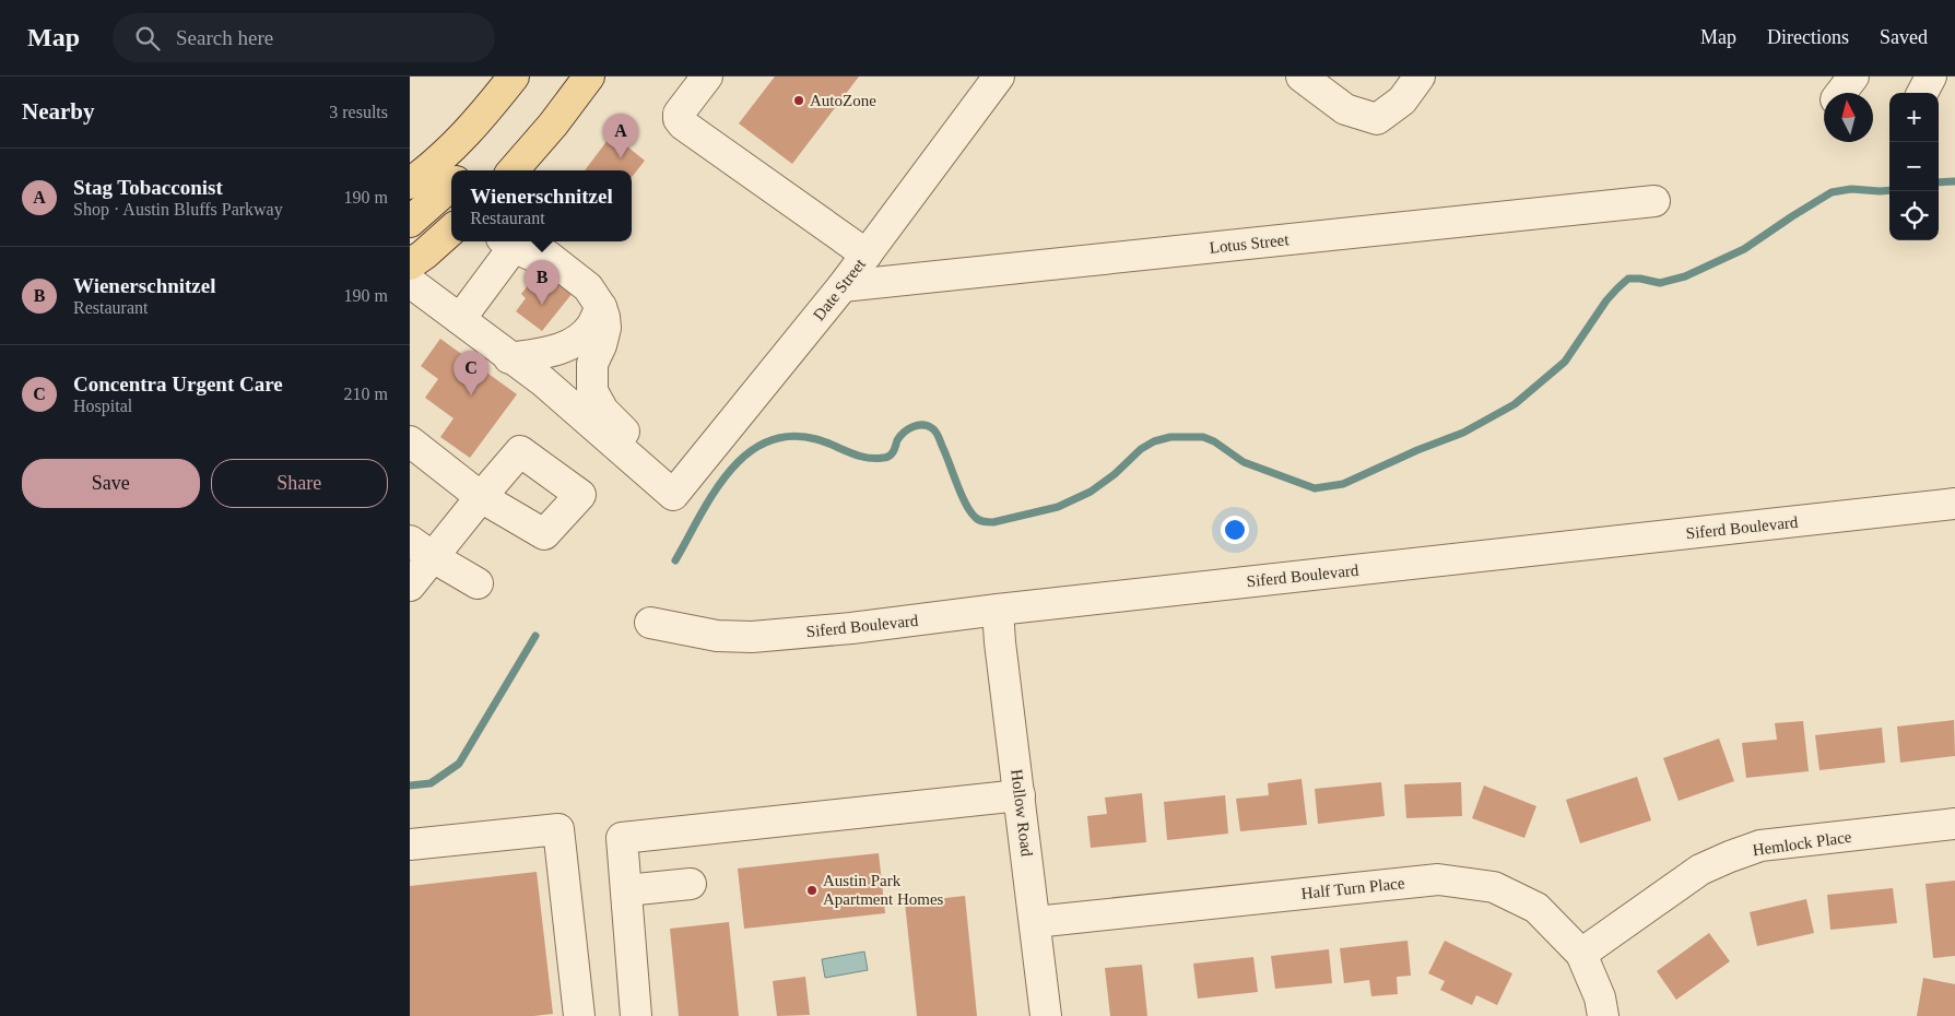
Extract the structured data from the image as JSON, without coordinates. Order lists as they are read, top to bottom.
{
  "streets": {
    "street": [
      "Lotus Street",
      "Date Street",
      "Siferd Boulevard",
      "Hollow Road",
      "Hemlock Place",
      "Half Turn Place"
    ]
  },
  "crossings": [
    ["Lotus Street", "Date Street"],
    ["Siferd Boulevard", "Hollow Road"],
    ["Hollow Road", "Half Turn Place"],
    ["Hemlock Place", "Half Turn Place"]
  ],
  "places": ["AutoZone", "Austin Park Apartment Homes"],
  "north": "top",
  "page": {
    "header": "Map",
    "search": "Search here",
    "nav": ["Map", "Directions", "Saved"],
    "heading": ["Nearby", "3 results"],
    "map_buttons": ["+", "−"],
    "pins": ["A", "B", "C"],
    "list": [
      {
        "mark": "A",
        "name": "Stag Tobacconist",
        "note": "Shop · Austin Bluffs Parkway",
        "value": "190 m"
      },
      {
        "mark": "B",
        "name": "Wienerschnitzel",
        "note": "Restaurant",
        "value": "190 m"
      },
      {
        "mark": "C",
        "name": "Concentra Urgent Care",
        "note": "Hospital",
        "value": "210 m"
      }
    ],
    "popup": ["Wienerschnitzel", "Restaurant"],
    "buttons": ["Save", "Share"]
  }
}
